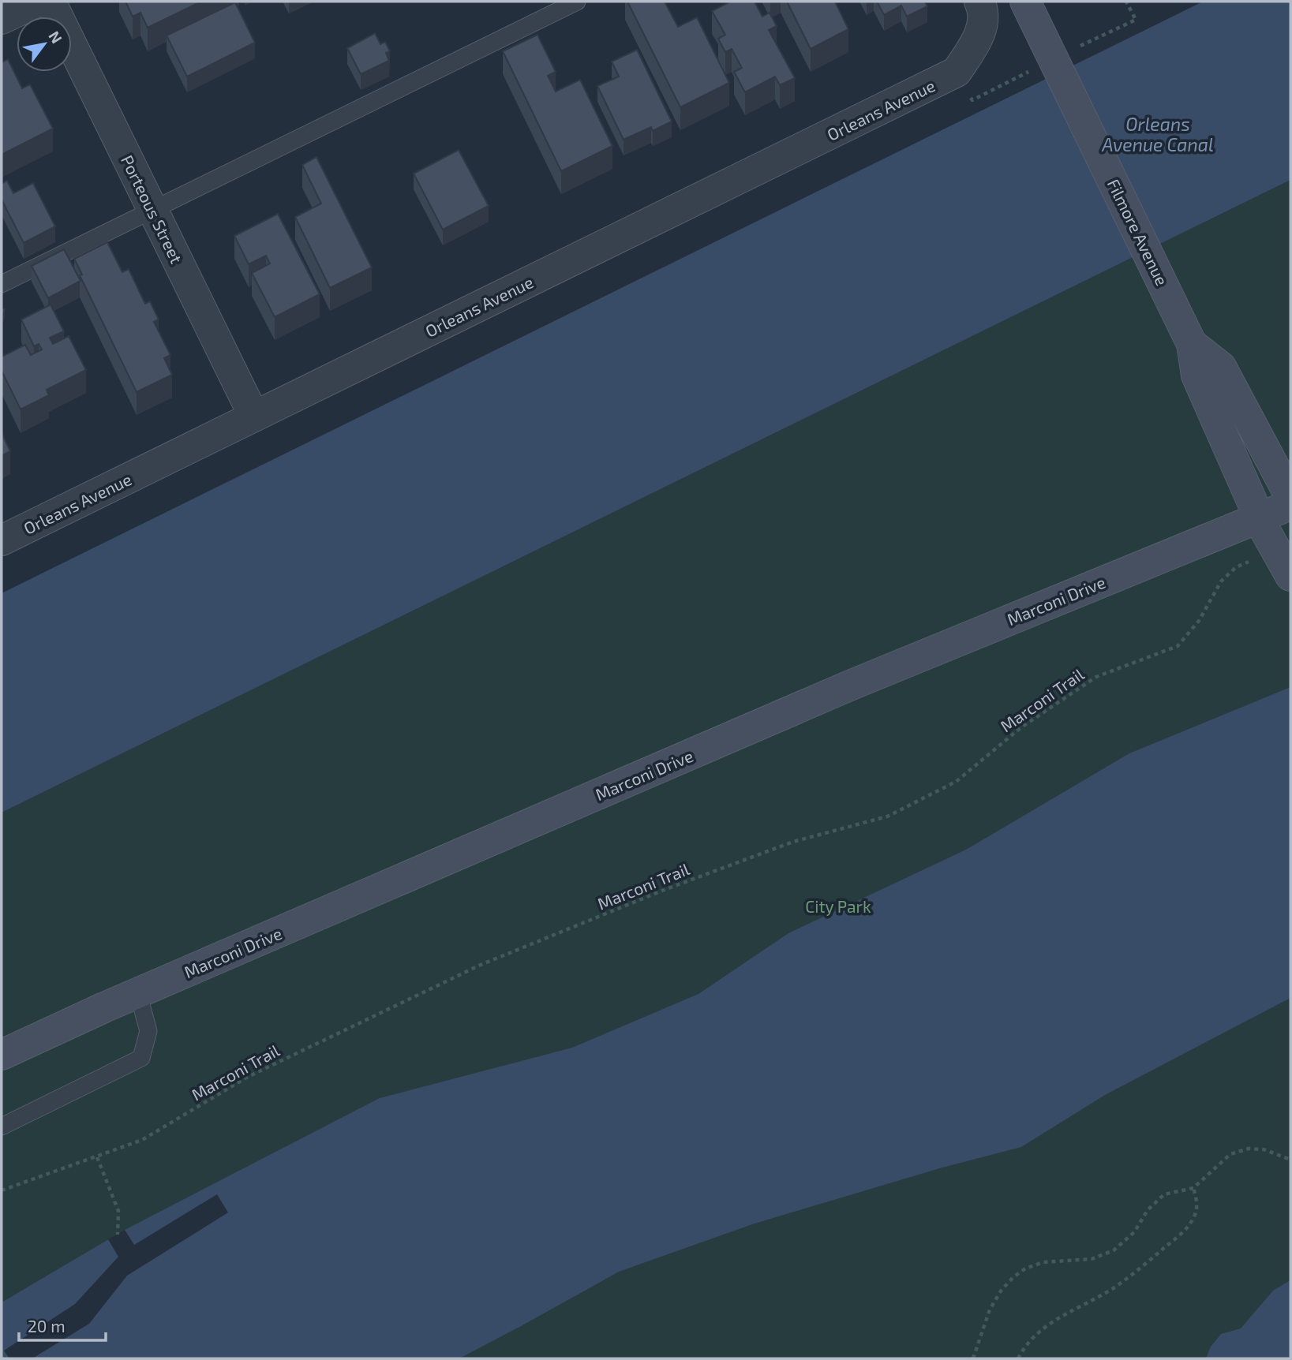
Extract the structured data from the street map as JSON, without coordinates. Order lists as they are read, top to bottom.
{
  "streets": {
    "street": [
      "Orleans Avenue",
      "Porteous Street",
      "Filmore Avenue",
      "Marconi Drive"
    ],
    "path": ["Marconi Trail"]
  },
  "crossings": [
    ["Orleans Avenue", "Porteous Street"],
    ["Filmore Avenue", "Marconi Drive"]
  ],
  "water": ["Orleans Avenue Canal"],
  "parks": ["City Park"],
  "scale_bar": "20 m",
  "north": "top right"
}
